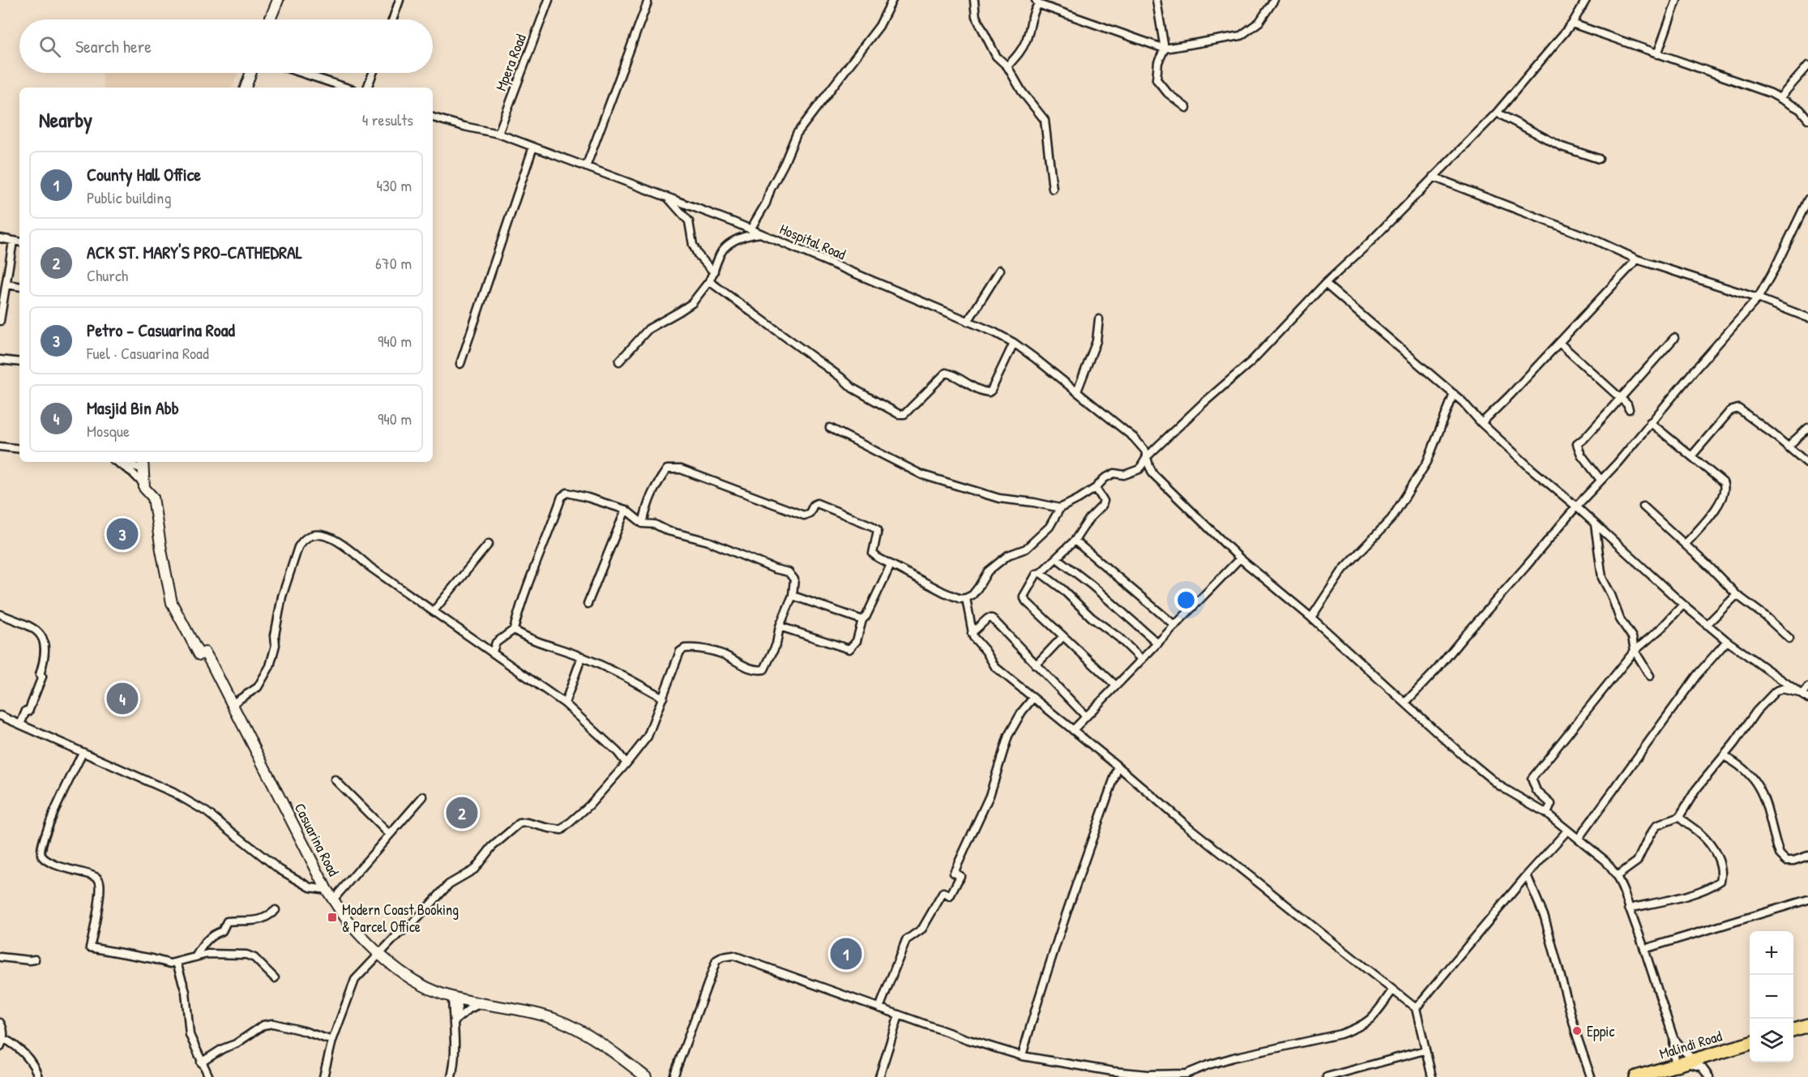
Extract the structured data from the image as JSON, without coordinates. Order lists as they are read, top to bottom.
{
  "streets": {
    "highway": ["Malindi Road"],
    "street": ["Mpera Road", "Hospital Road", "Casuarina Road"]
  },
  "crossings": [
    ["Mpera Road", "Hospital Road"]
  ],
  "places": {
    "transit": ["Modern Coast Booking & Parcel Office"],
    "other": ["Eppic"]
  },
  "page": {
    "search": "Search here",
    "heading": ["Nearby", "4 results"],
    "list": [
      {
        "mark": "1",
        "name": "County Hall Office",
        "note": "Public building",
        "value": "430 m"
      },
      {
        "mark": "2",
        "name": "ACK ST. MARY'S PRO-CATHEDRAL",
        "note": "Church",
        "value": "670 m"
      },
      {
        "mark": "3",
        "name": "Petro - Casuarina Road",
        "note": "Fuel · Casuarina Road",
        "value": "940 m"
      },
      {
        "mark": "4",
        "name": "Masjid Bin Abb",
        "note": "Mosque",
        "value": "940 m"
      }
    ],
    "pins": [
      "3",
      "4",
      "2",
      "1"
    ],
    "map_buttons": ["+", "−"]
  }
}
